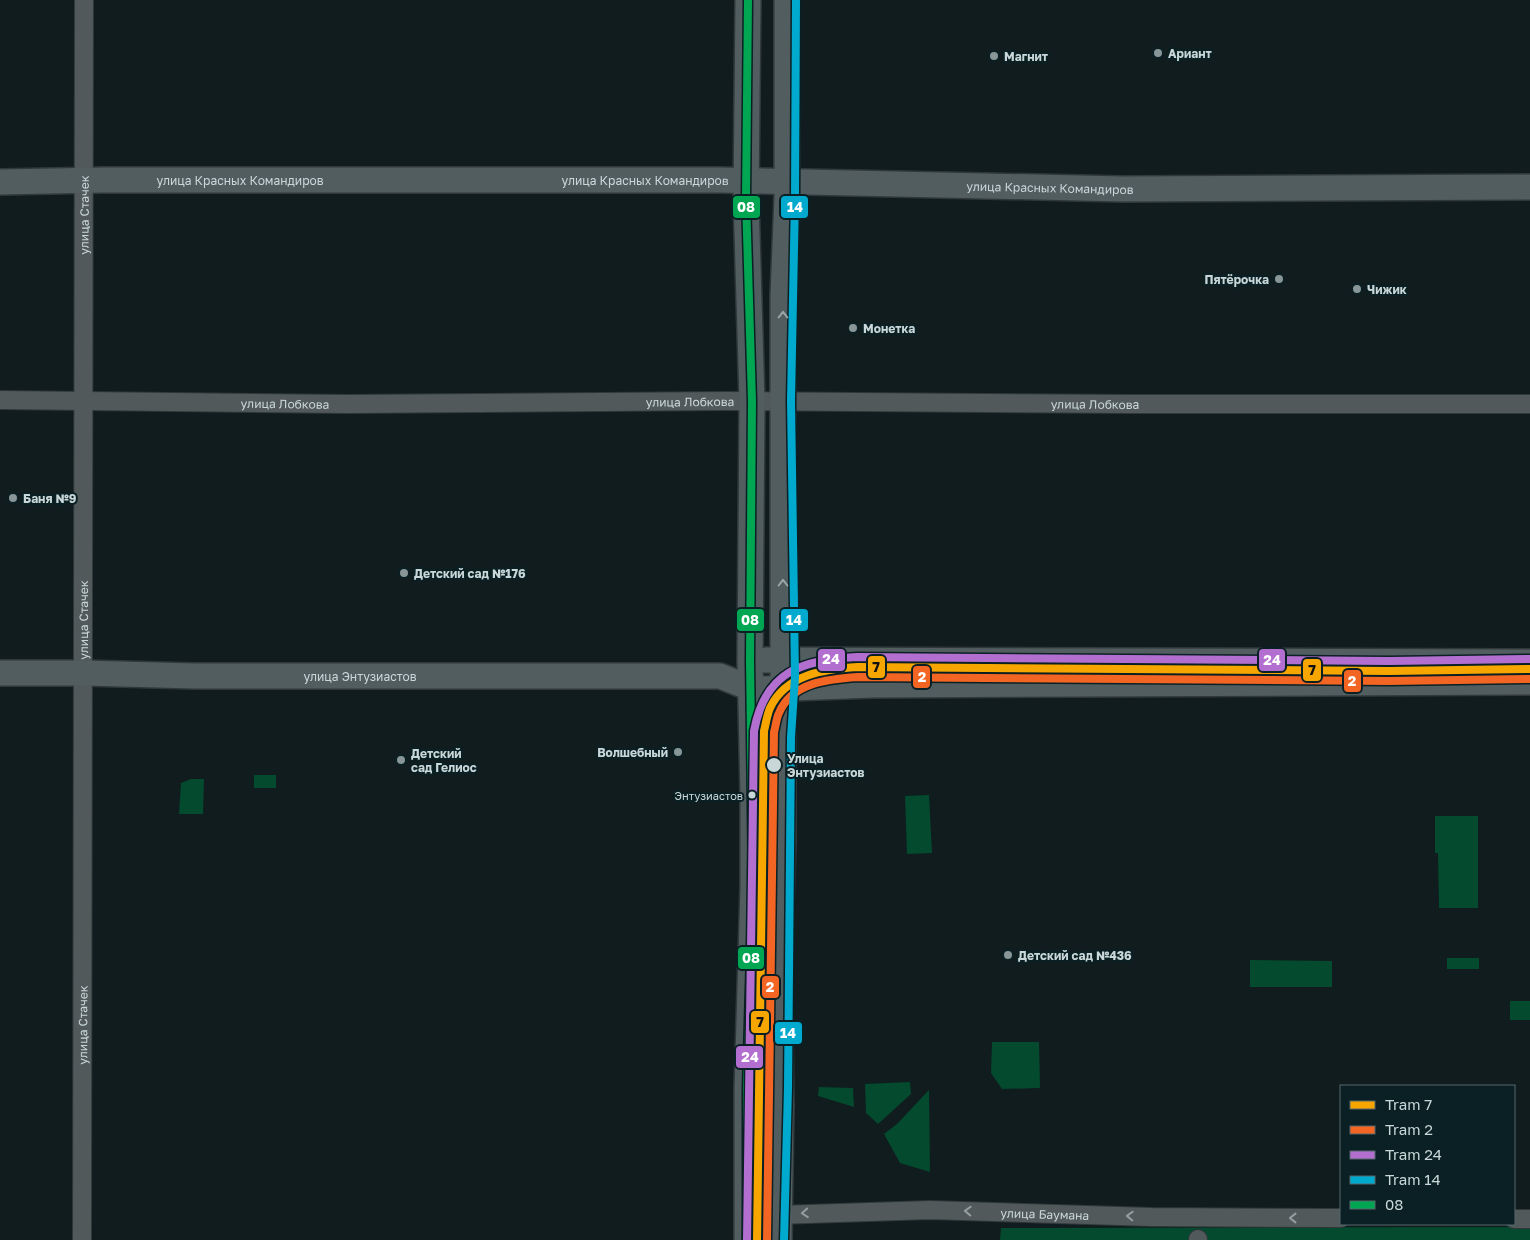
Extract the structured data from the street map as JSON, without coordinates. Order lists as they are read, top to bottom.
{
  "streets": {
    "street": [
      "улица Красных Командиров",
      "улица Стачек",
      "улица Лобкова",
      "улица Энтузиастов",
      "улица Баумана"
    ]
  },
  "crossings": [
    ["улица Красных Командиров", "улица Стачек"],
    ["улица Стачек", "улица Лобкова"],
    ["улица Стачек", "улица Энтузиастов"]
  ],
  "one_way": ["улица Баумана"],
  "places": [
    "Ариант",
    "Магнит",
    "Пятёрочка",
    "Чижик",
    "Монетка",
    "Баня №9",
    "Детский сад №176",
    "Волшебный",
    "Детский сад Гелиос",
    "Улица Энтузиастов",
    "Энтузиастов",
    "Детский сад №436"
  ],
  "lines": [
    "tram line 14",
    "transit line 08",
    "tram line 24",
    "tram line 7",
    "tram line 2"
  ],
  "legend": [
    "Tram 7",
    "Tram 2",
    "Tram 24",
    "Tram 14",
    "08"
  ]
}
